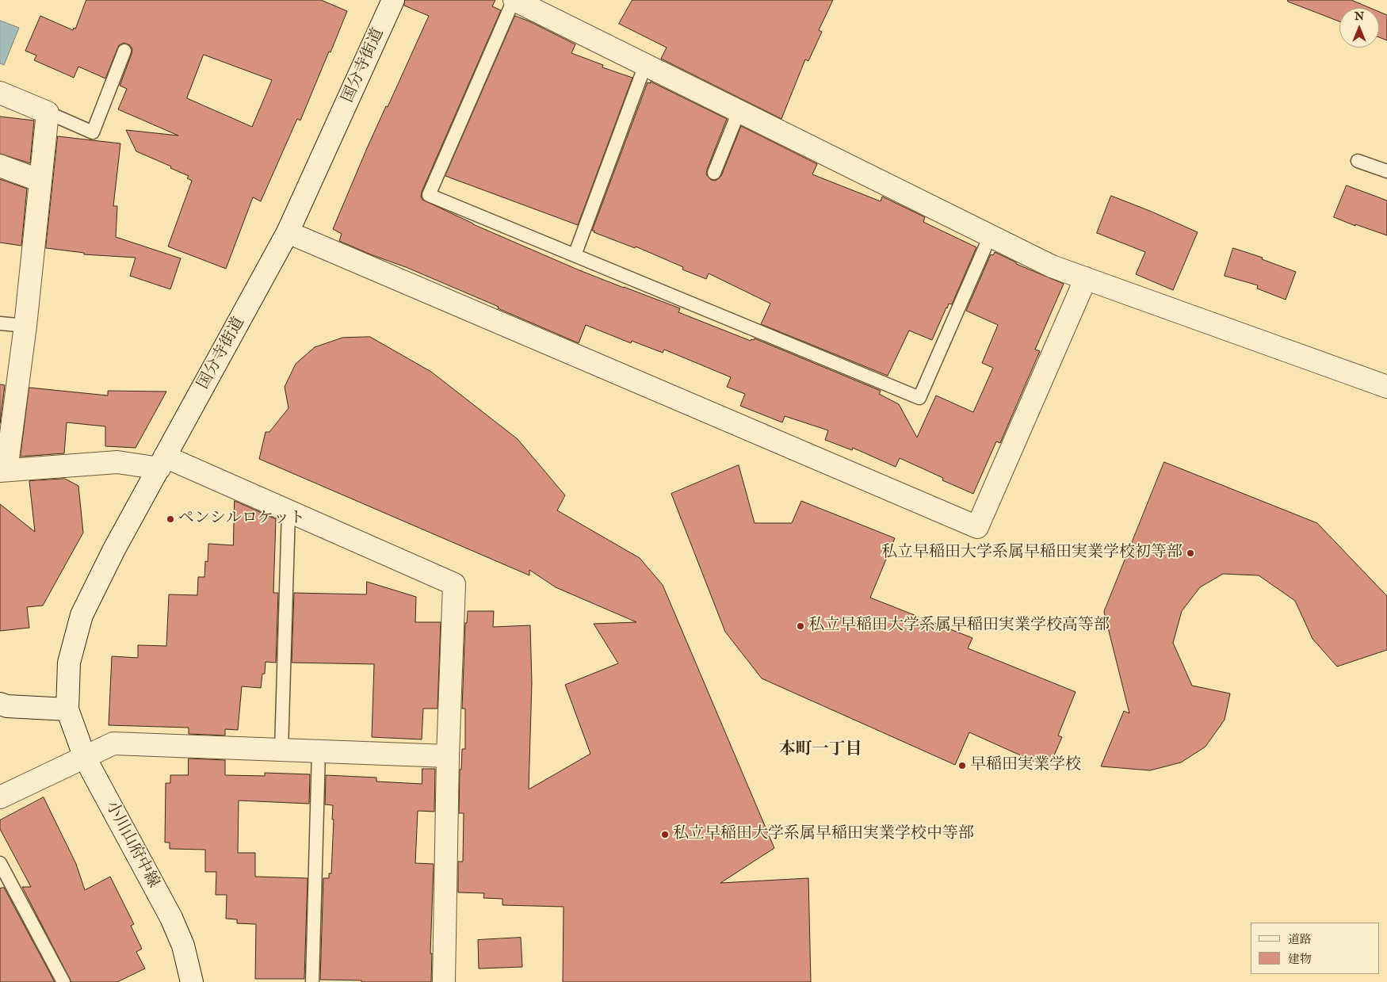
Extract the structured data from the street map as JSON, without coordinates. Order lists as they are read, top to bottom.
{
  "streets": {
    "street": ["国分寺街道", "小川山府中線"]
  },
  "crossings": [
    ["国分寺街道", "小川山府中線"]
  ],
  "districts": ["本町一丁目"],
  "places": [
    "ペンシルロケット",
    "私立早稲田大学系属早稲田実業学校初等部",
    "私立早稲田大学系属早稲田実業学校高等部",
    "早稲田実業学校",
    "私立早稲田大学系属早稲田実業学校中等部"
  ],
  "legend": ["道路", "建物"],
  "north": "top"
}
